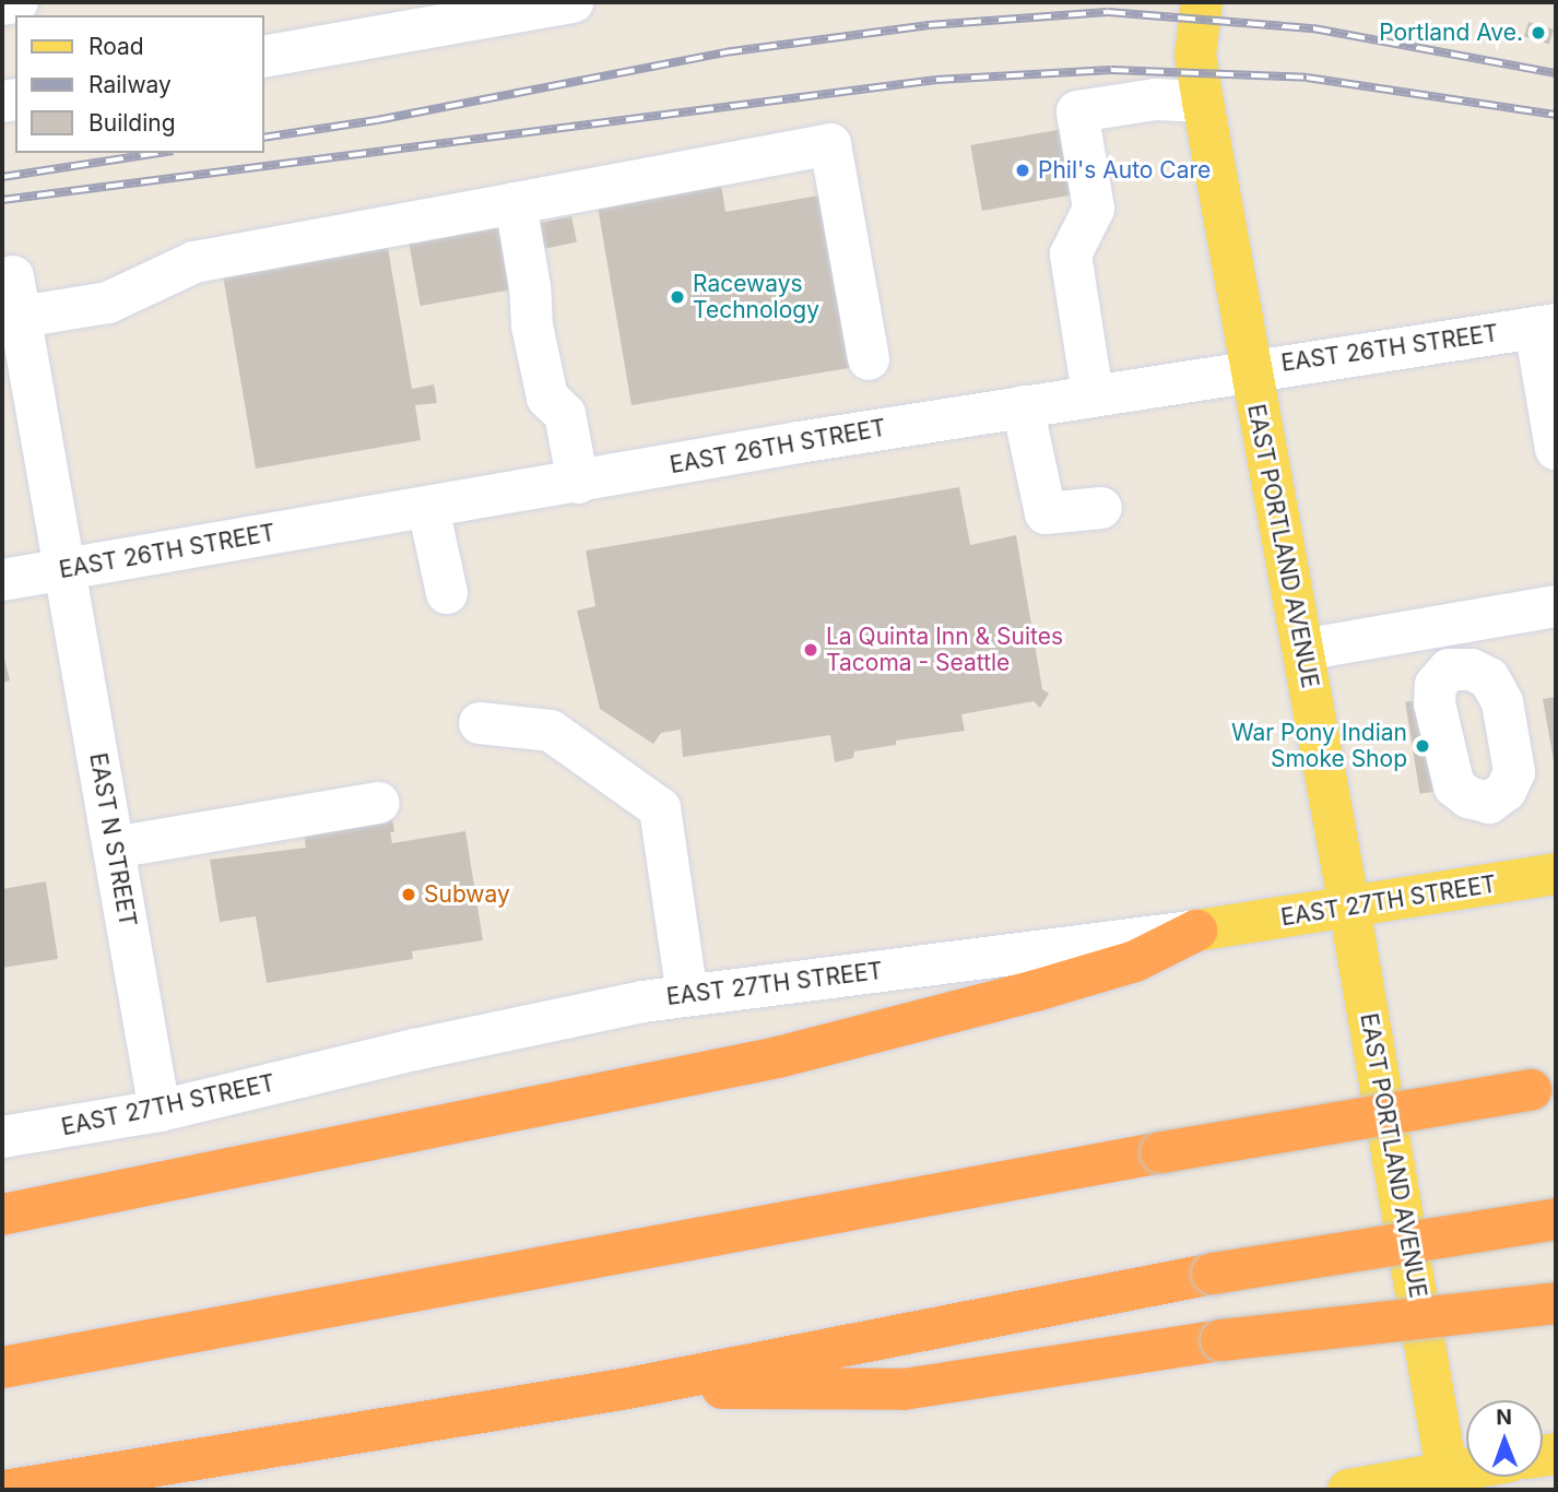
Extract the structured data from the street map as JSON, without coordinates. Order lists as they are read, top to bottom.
{
  "streets": {
    "main road": ["EAST PORTLAND AVENUE", "EAST 27TH STREET"],
    "street": ["EAST 26TH STREET", "EAST N STREET"]
  },
  "crossings": [
    ["EAST 26TH STREET", "EAST PORTLAND AVENUE"],
    ["EAST 26TH STREET", "EAST N STREET"],
    ["EAST PORTLAND AVENUE", "EAST 27TH STREET"],
    ["EAST N STREET", "EAST 27TH STREET"]
  ],
  "places": [
    "Portland Ave.",
    "Phil's Auto Care",
    "Raceways Technology",
    "La Quinta Inn & Suites Tacoma - Seattle",
    "War Pony Indian Smoke Shop",
    "Subway"
  ],
  "legend": ["Road", "Railway", "Building"],
  "north": "top"
}
